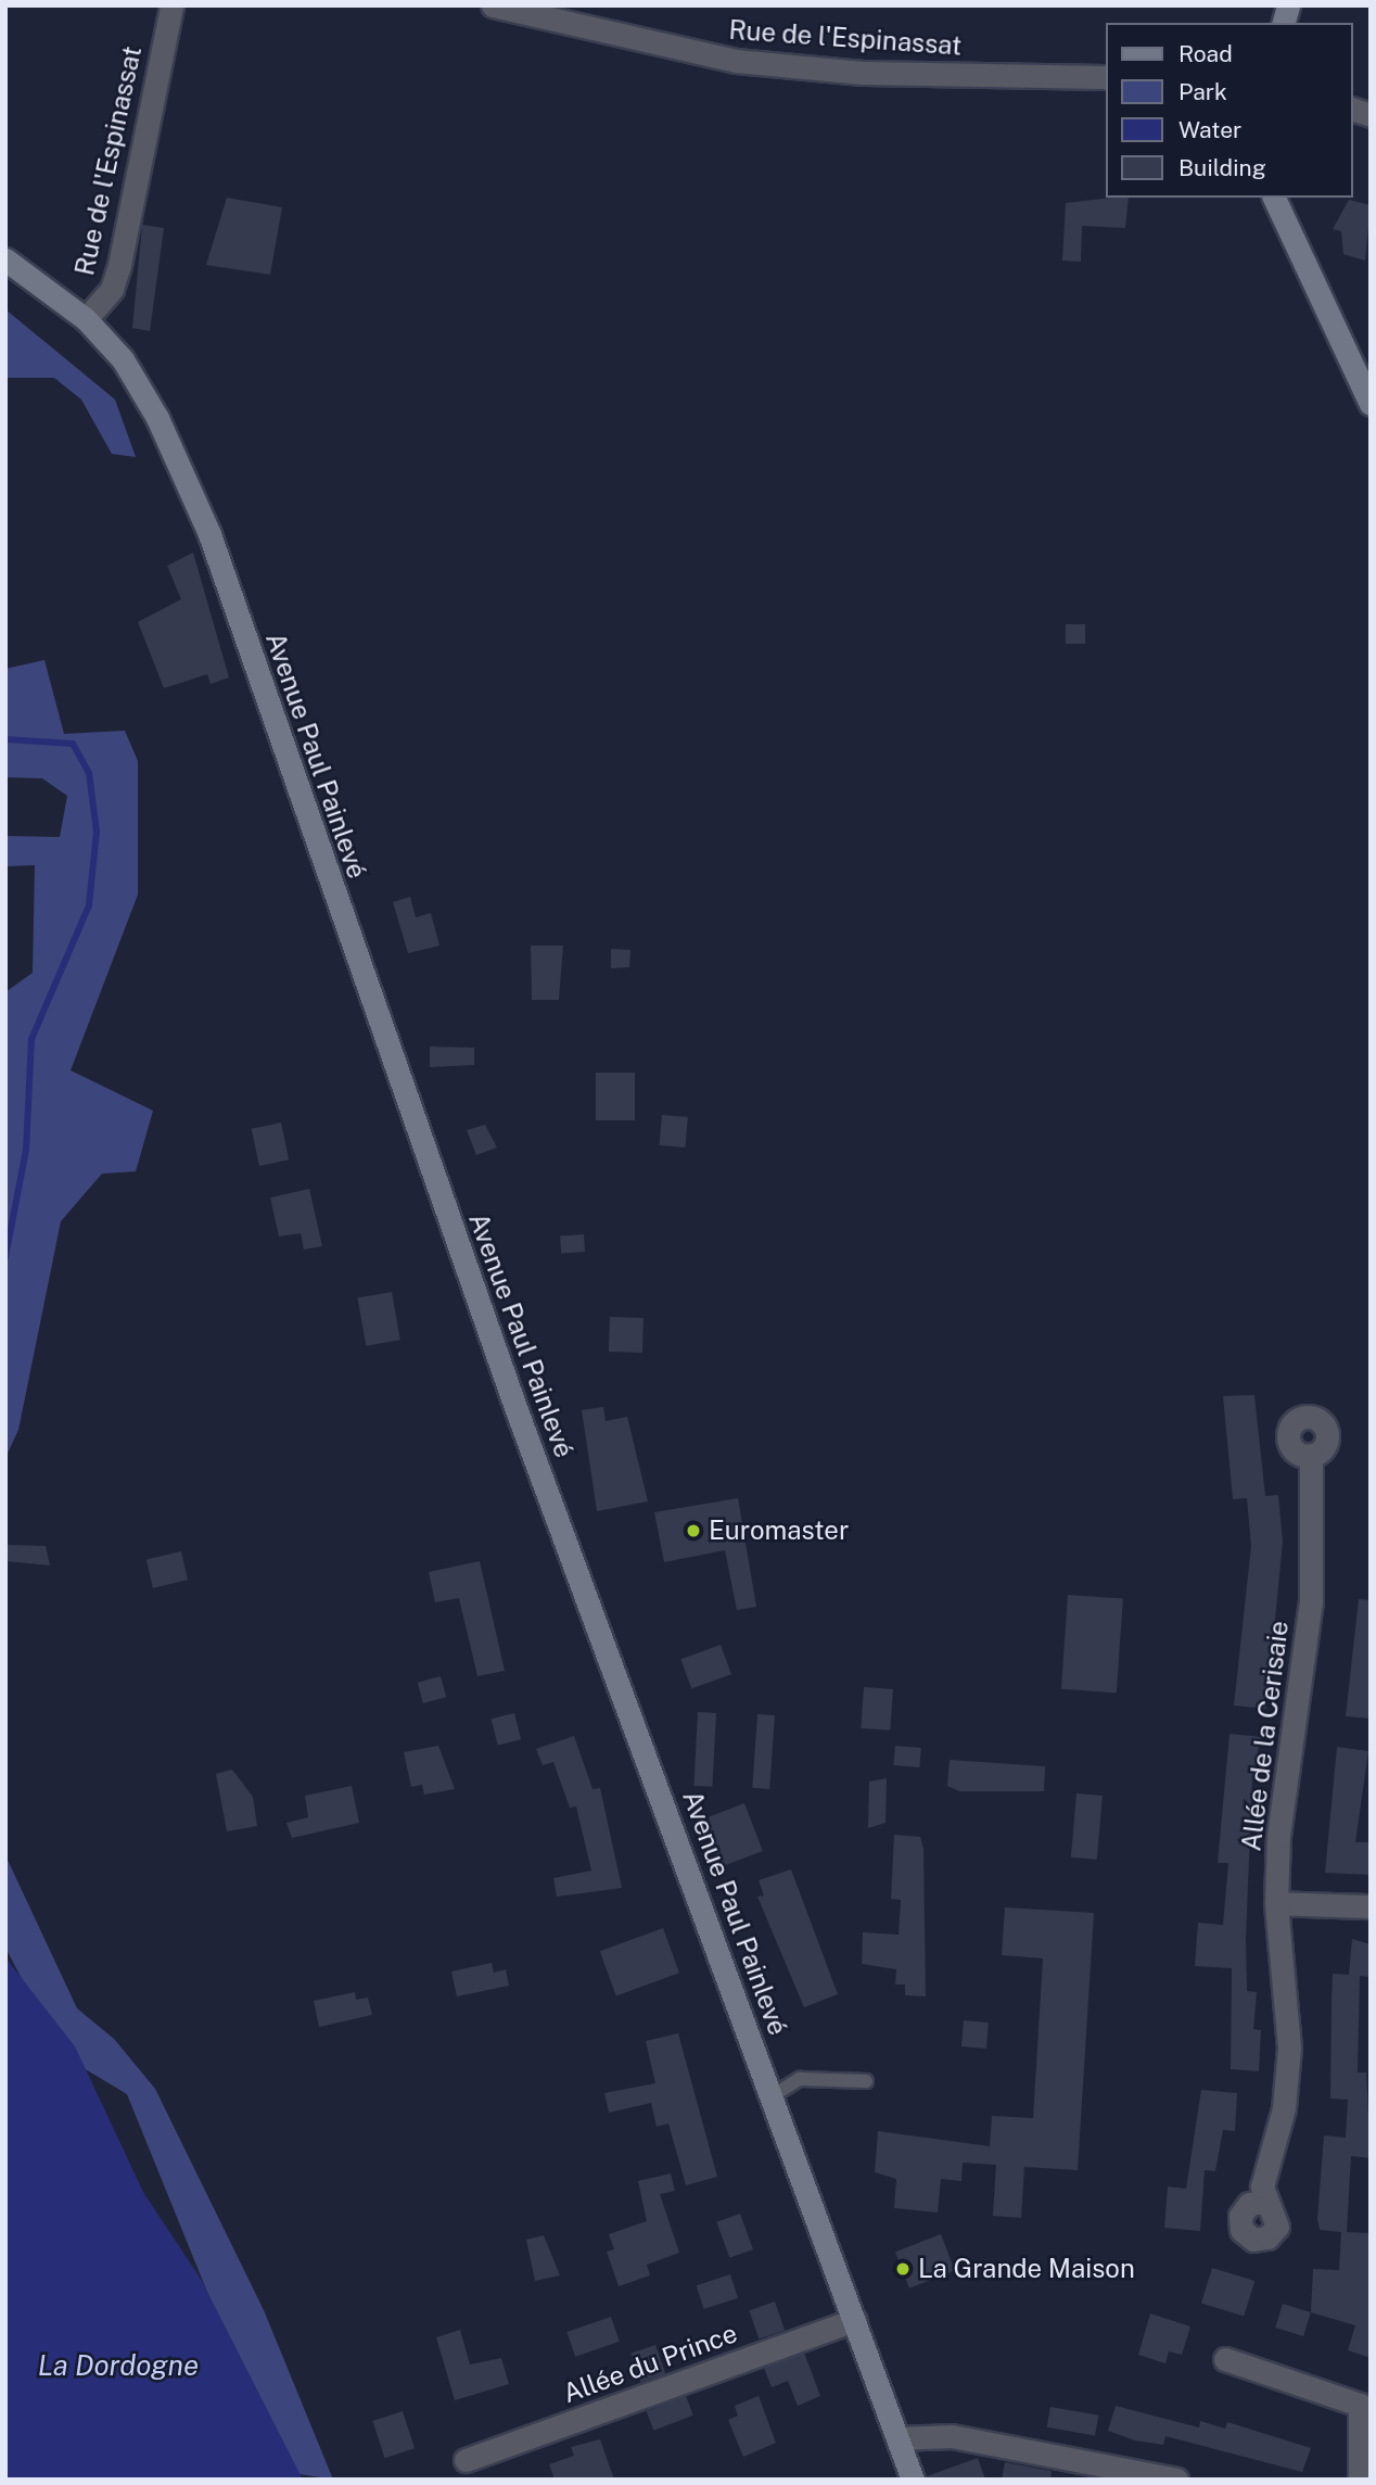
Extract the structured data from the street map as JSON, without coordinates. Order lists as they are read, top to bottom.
{
  "streets": {
    "main road": ["Avenue Paul Painlevé"],
    "street": ["Rue de l'Espinassat", "Allée de la Cerisaie", "Allée du Prince"]
  },
  "crossings": [
    ["Rue de l'Espinassat", "Avenue Paul Painlevé"],
    ["Avenue Paul Painlevé", "Allée du Prince"]
  ],
  "water": ["La Dordogne"],
  "places": ["Euromaster", "La Grande Maison"],
  "legend": [
    "Road",
    "Park",
    "Water",
    "Building"
  ]
}
